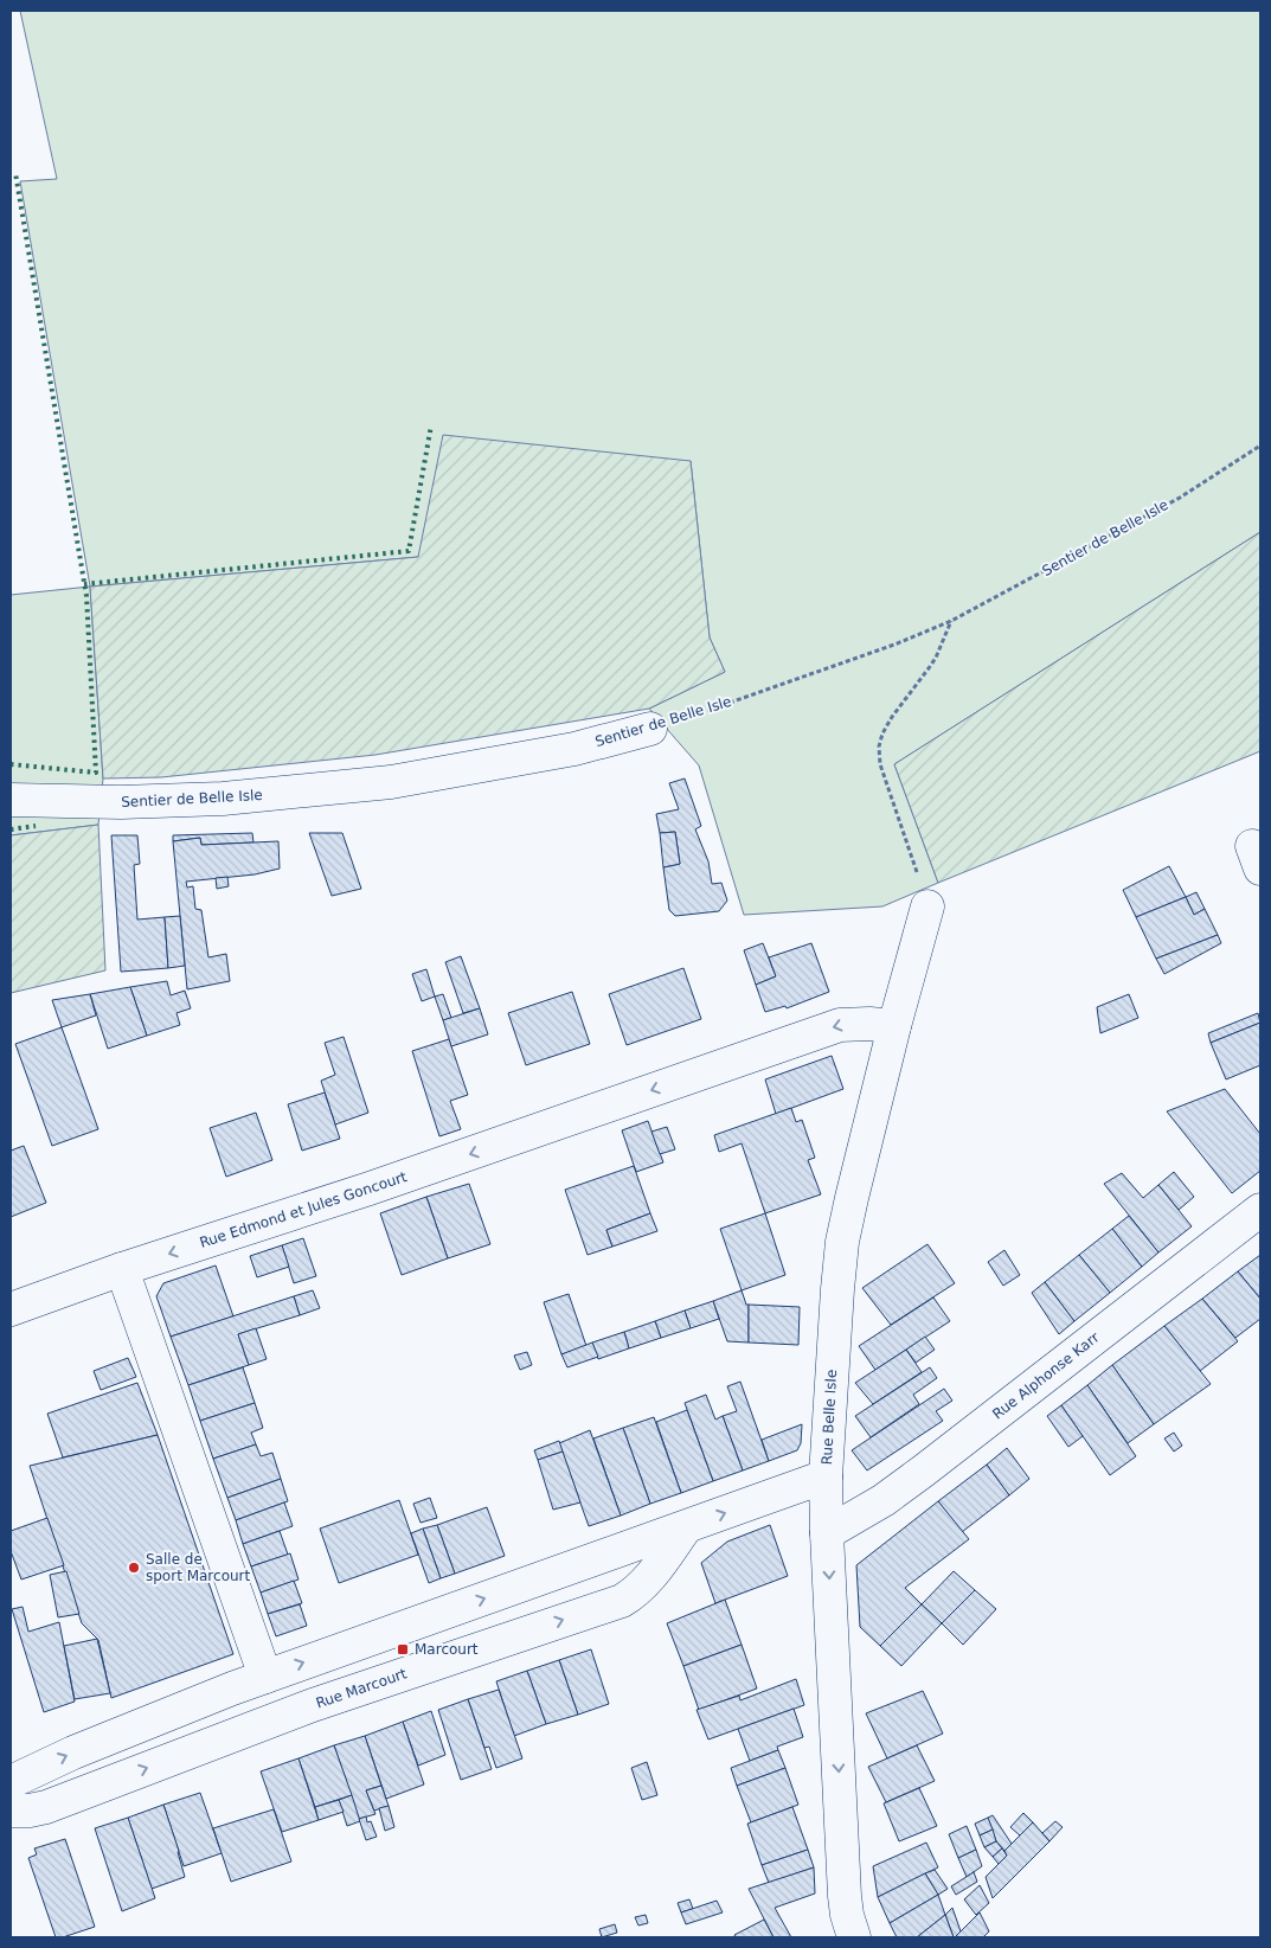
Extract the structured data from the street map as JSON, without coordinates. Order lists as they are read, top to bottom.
{
  "streets": {
    "street": [
      "Sentier de Belle Isle",
      "Rue Edmond et Jules Goncourt",
      "Rue Alphonse Karr",
      "Rue Belle Isle",
      "Rue Marcourt"
    ]
  },
  "crossings": [
    ["Rue Edmond et Jules Goncourt", "Rue Belle Isle"],
    ["Rue Alphonse Karr", "Rue Belle Isle"]
  ],
  "one_way": ["Rue Edmond et Jules Goncourt", "Rue Belle Isle"],
  "places": {
    "other": ["Salle de sport Marcourt"],
    "transit": ["Marcourt"]
  }
}
